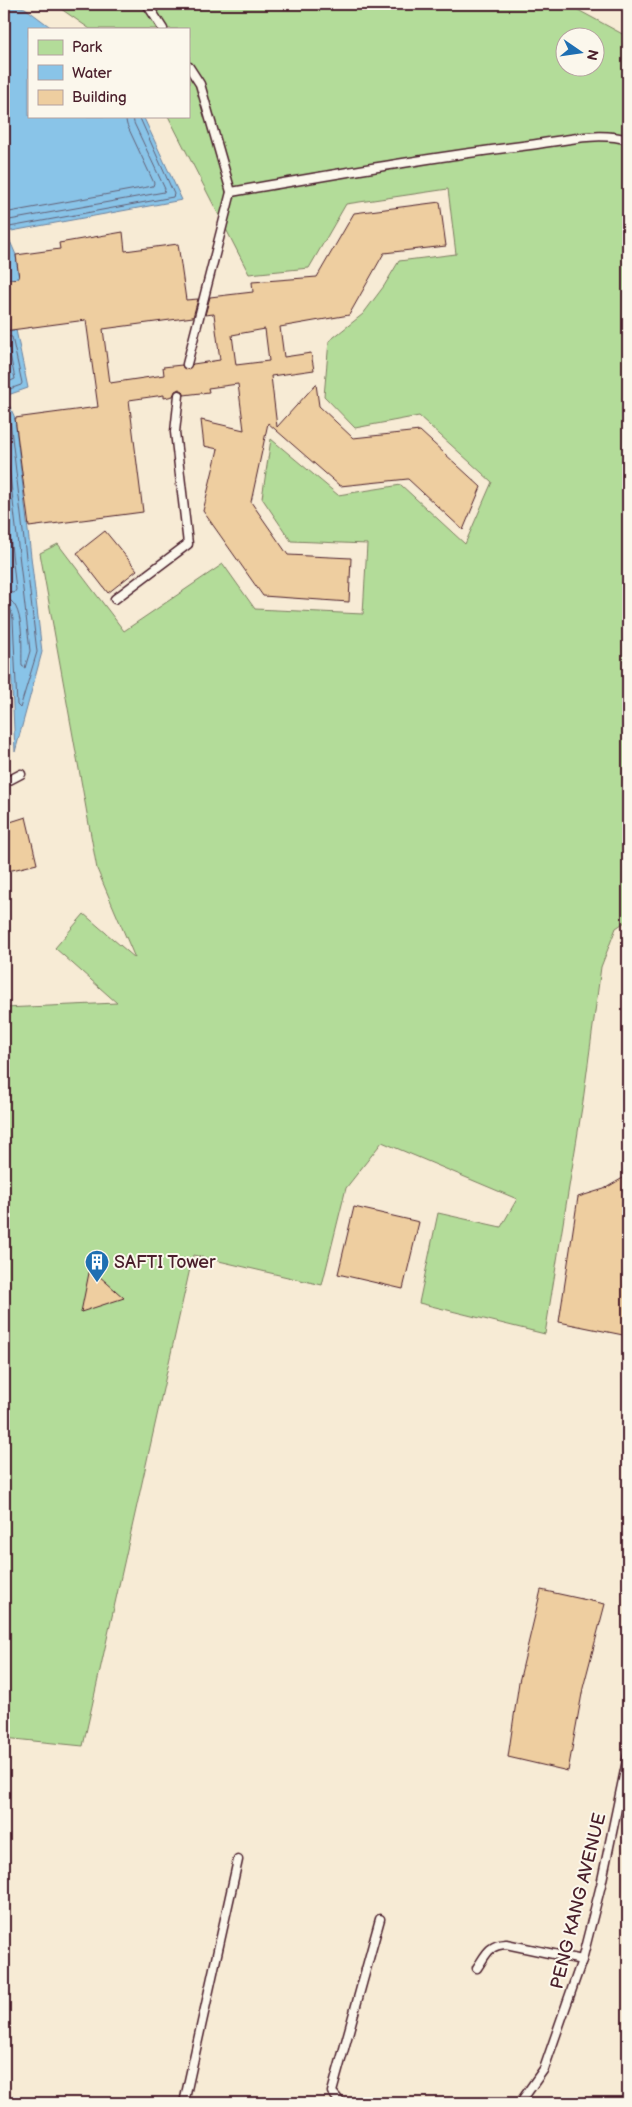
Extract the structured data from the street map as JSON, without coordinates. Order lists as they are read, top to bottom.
{
  "streets": {
    "lane": ["PENG KANG AVENUE"]
  },
  "places": {
    "building": ["SAFTI Tower"]
  },
  "legend": ["Park", "Water", "Building"],
  "north": "right"
}
